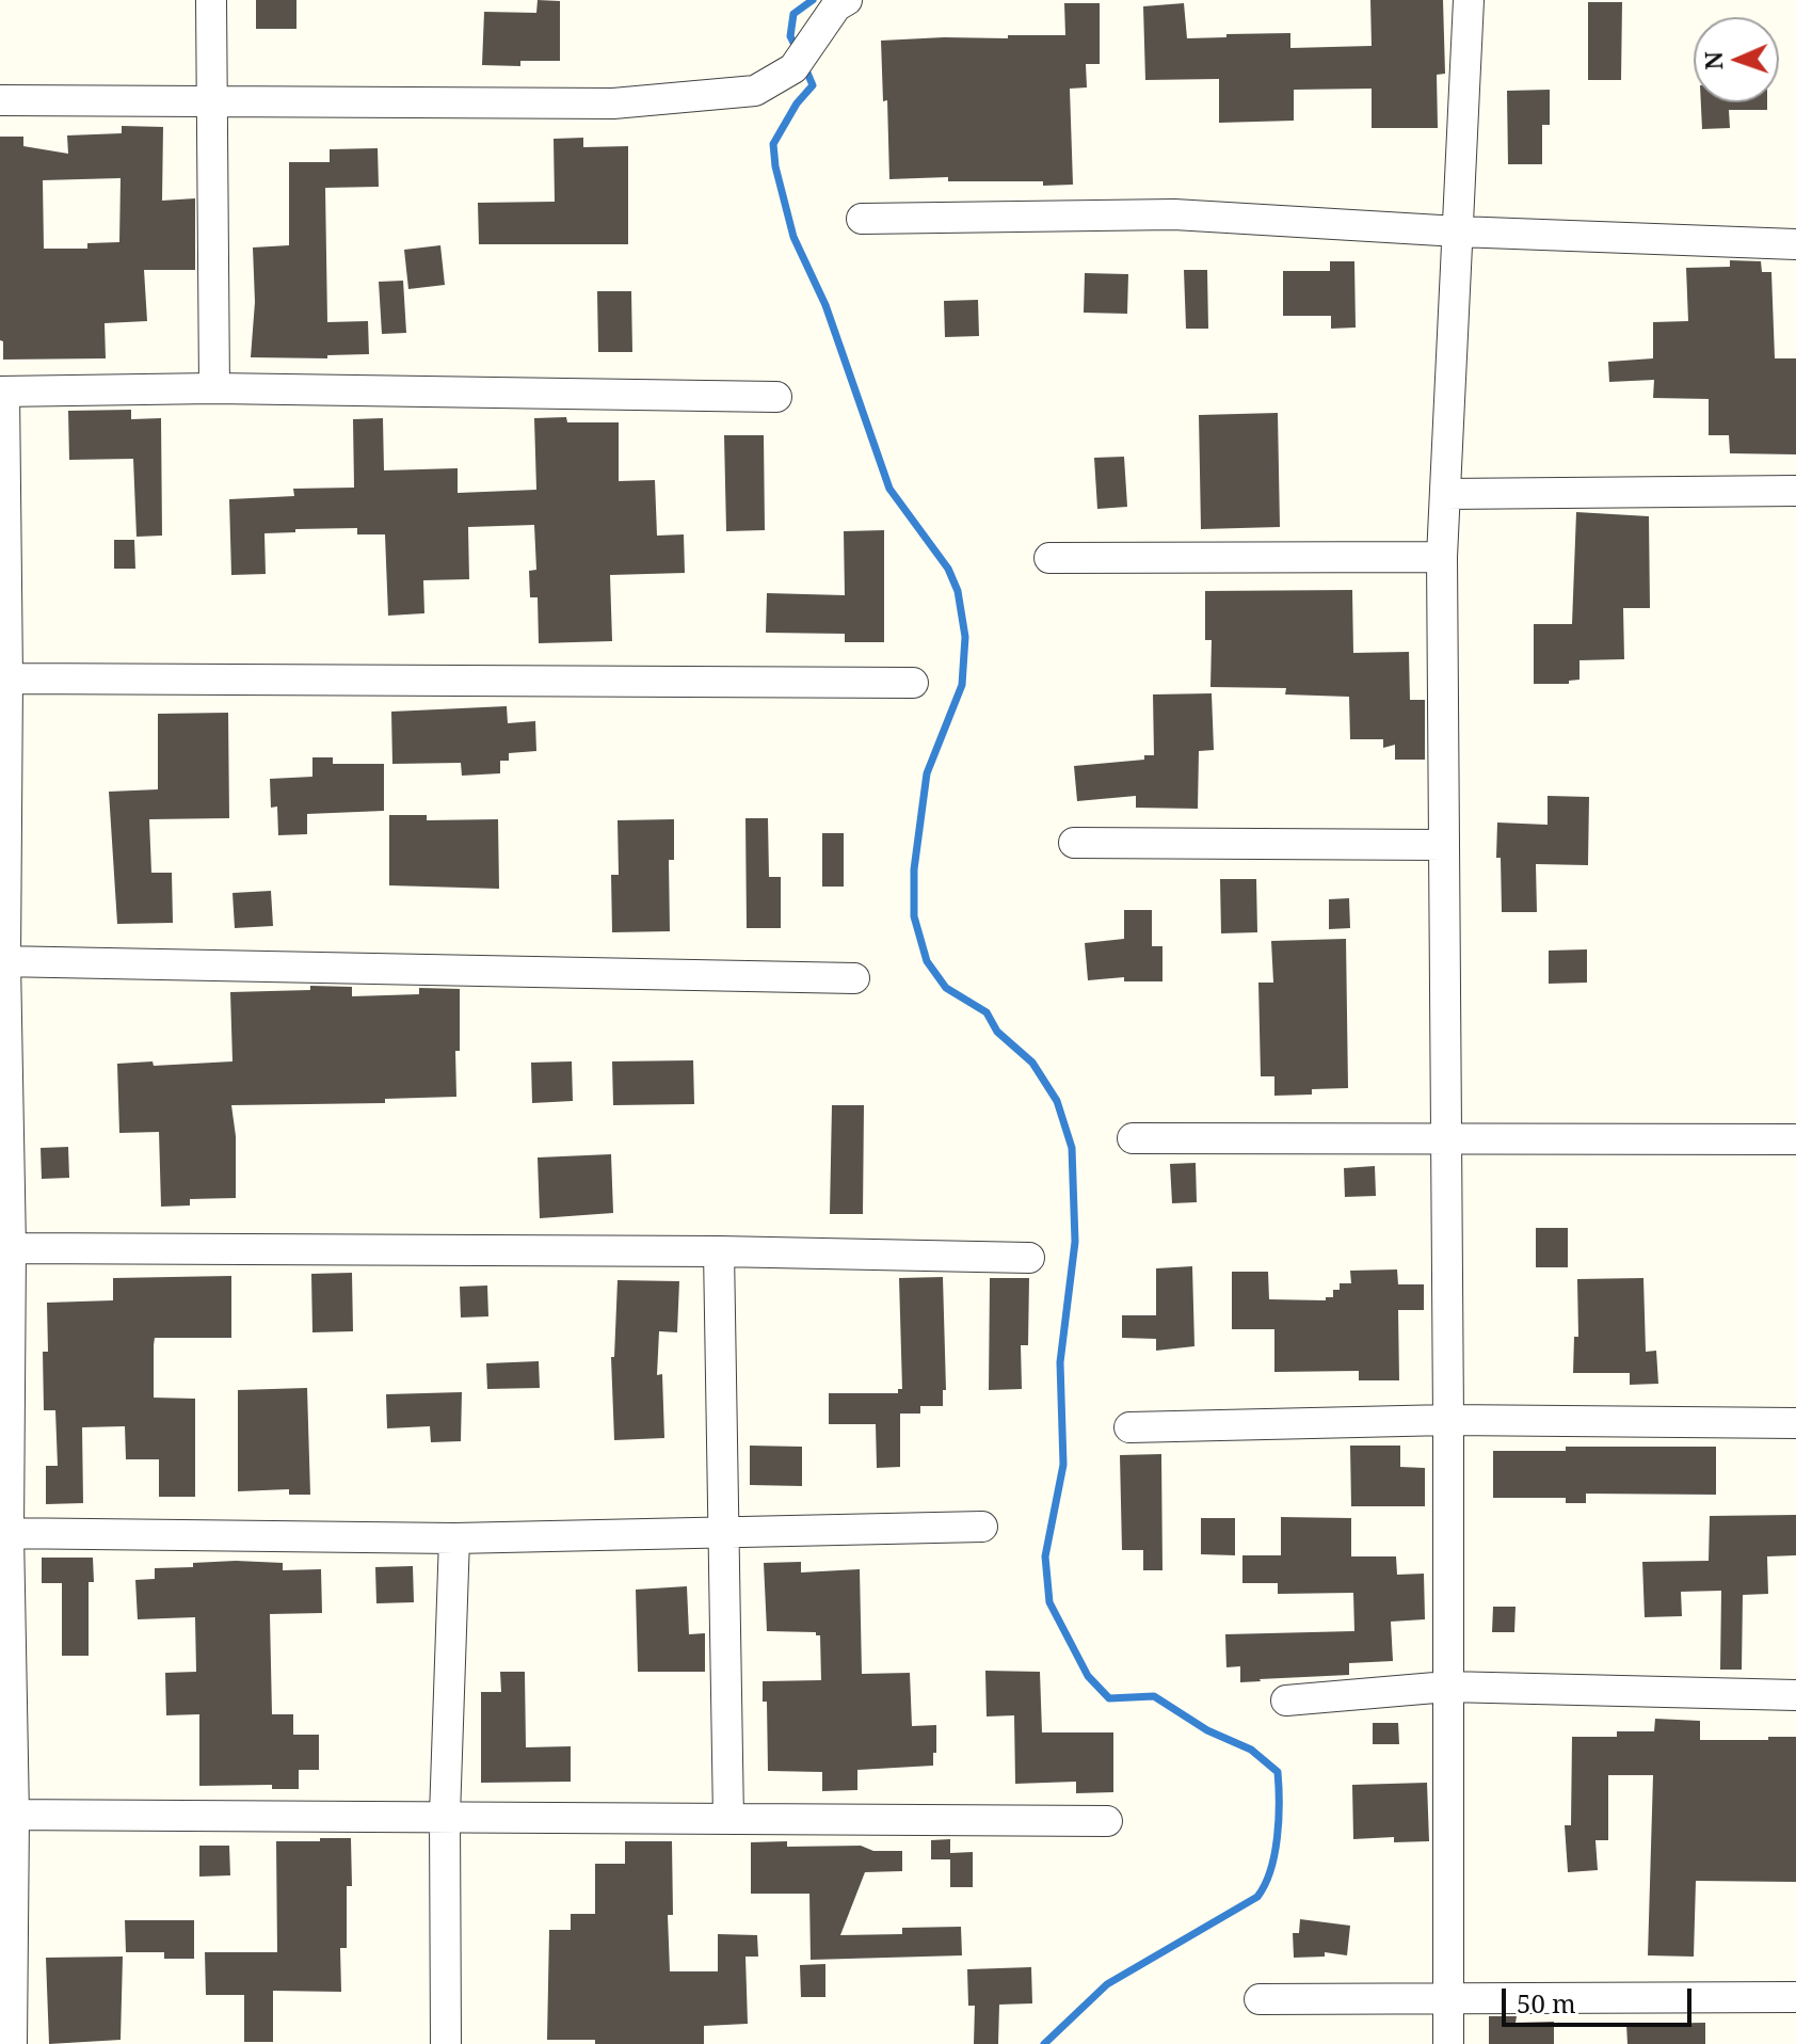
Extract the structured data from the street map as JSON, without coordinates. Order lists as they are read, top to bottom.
{
  "scale_bar": "50 m",
  "north": "left"
}
